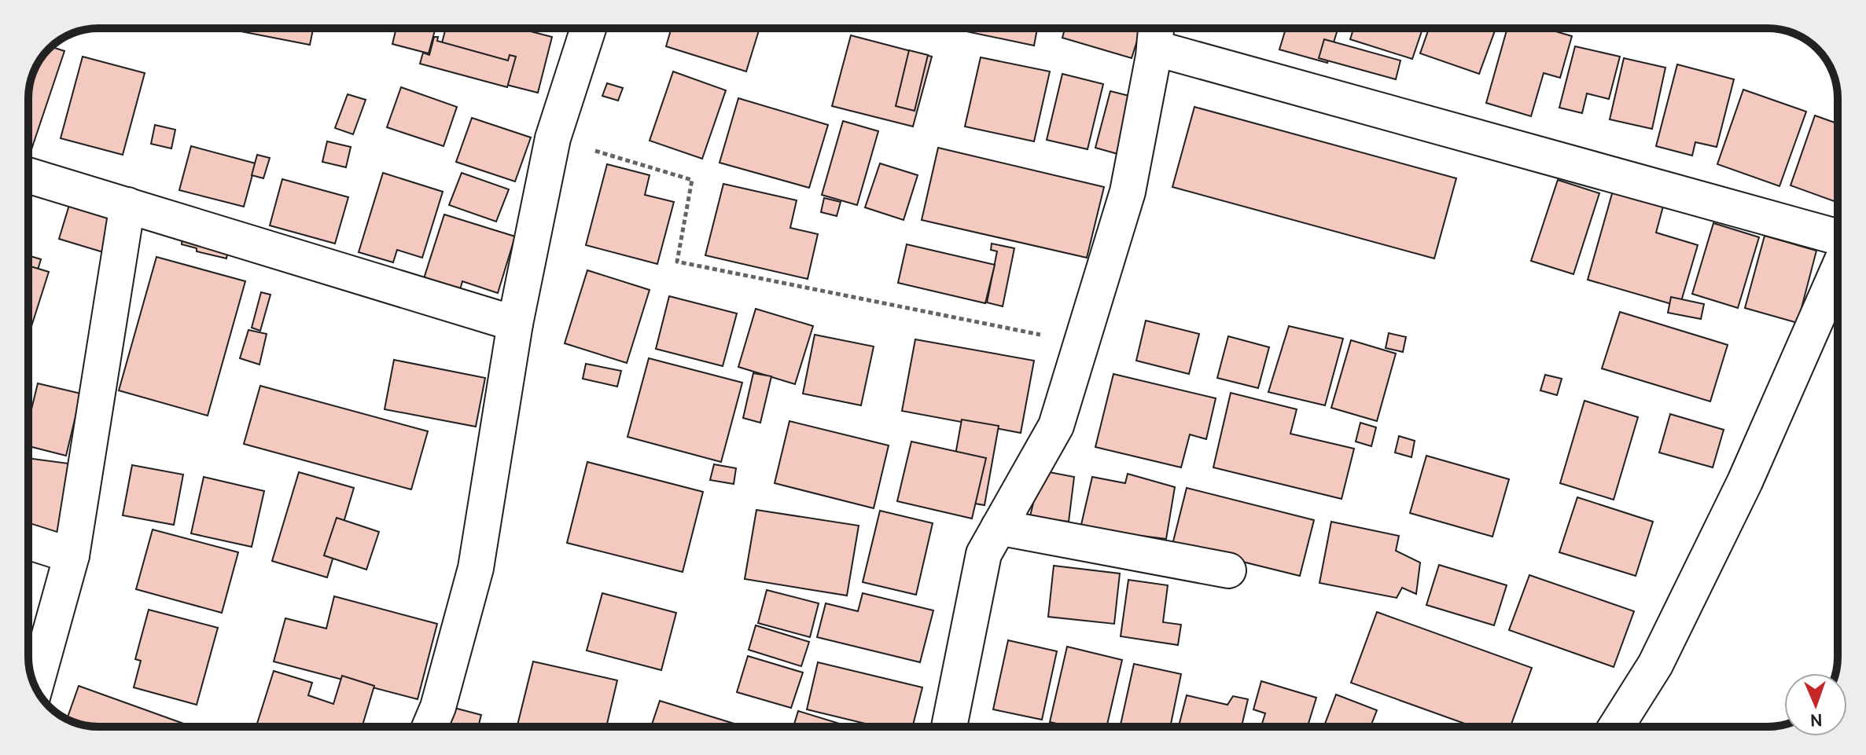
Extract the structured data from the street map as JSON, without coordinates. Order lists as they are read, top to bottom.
{
  "north": "bottom"
}
